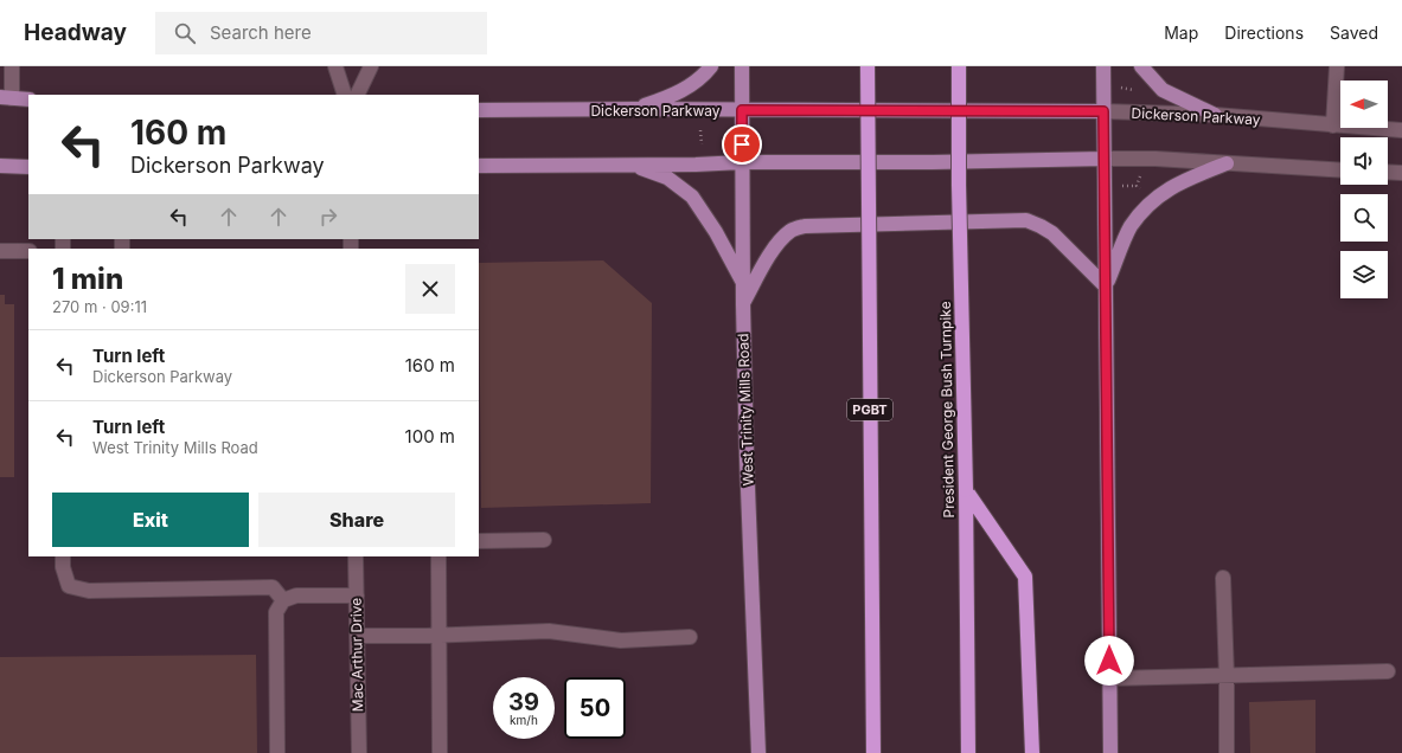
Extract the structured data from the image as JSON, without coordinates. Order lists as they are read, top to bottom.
{
  "streets": {
    "highway": ["PGBT", "President George Bush Turnpike"],
    "main road": ["Dickerson Parkway", "West Trinity Mills Road"],
    "street": ["Mac Arthur Drive"]
  },
  "crossings": [
    ["Dickerson Parkway", "West Trinity Mills Road"]
  ],
  "north": "left",
  "page": {
    "header": "Headway",
    "search": "Search here",
    "nav": ["Map", "Directions", "Saved"],
    "turn": ["160 m", "Dickerson Parkway"],
    "heading": ["1 min", "270 m · 09:11"],
    "list": [
      {
        "name": "Turn left",
        "note": "Dickerson Parkway",
        "value": "160 m"
      },
      {
        "name": "Turn left",
        "note": "West Trinity Mills Road",
        "value": "100 m"
      }
    ],
    "buttons": ["Exit", "Share"],
    "speed": "39 km/h",
    "limit": "50"
  }
}
